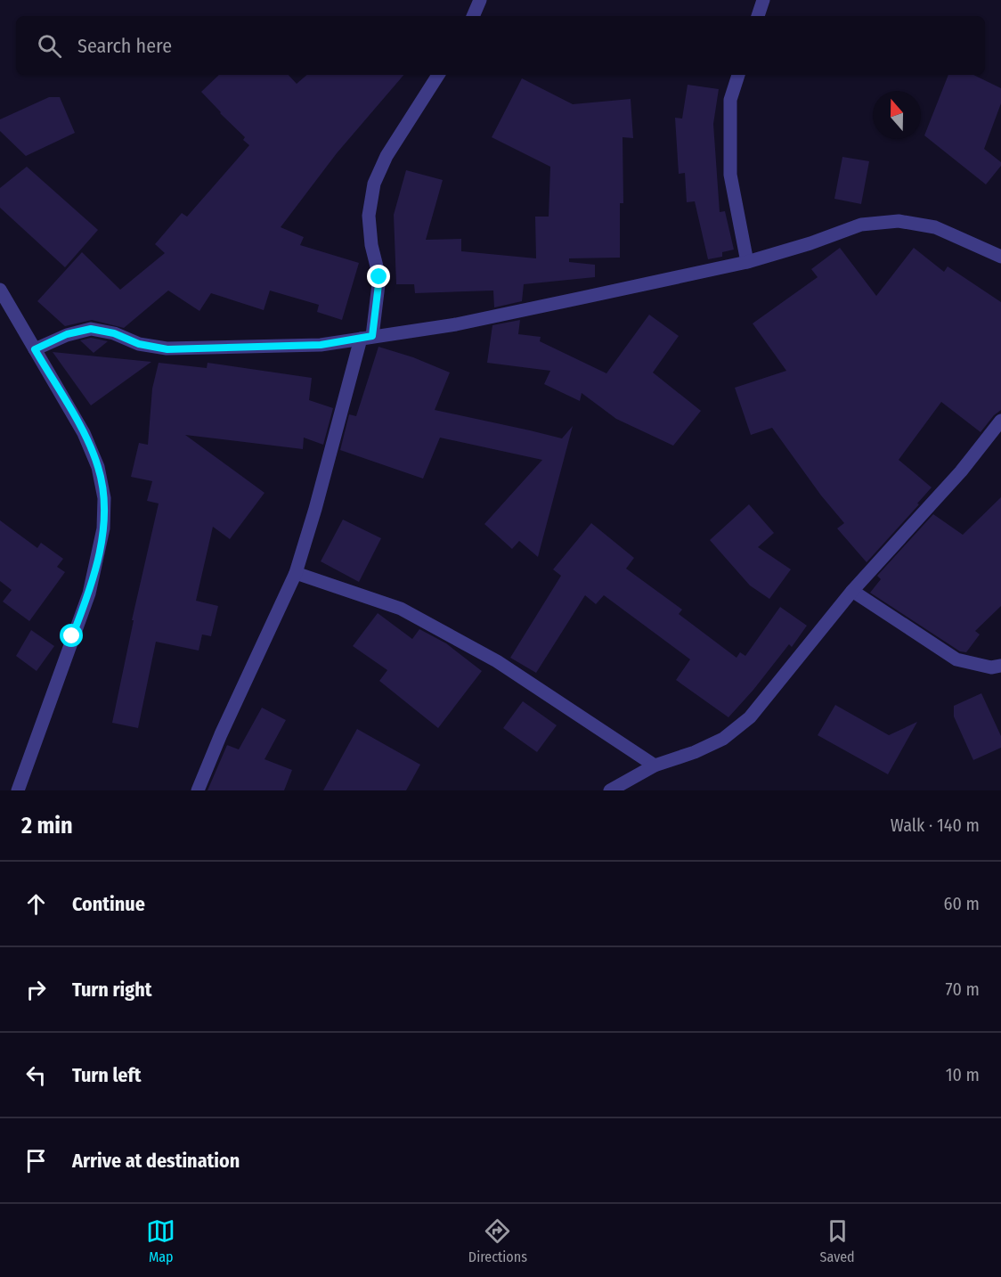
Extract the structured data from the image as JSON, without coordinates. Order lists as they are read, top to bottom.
{
  "north": "top",
  "page": {
    "search": "Search here",
    "heading": ["2 min", "Walk · 140 m"],
    "list": [
      ["Continue", "60 m"],
      ["Turn right", "70 m"],
      ["Turn left", "10 m"],
      "Arrive at destination"
    ],
    "nav": ["Map", "Directions", "Saved"]
  }
}
